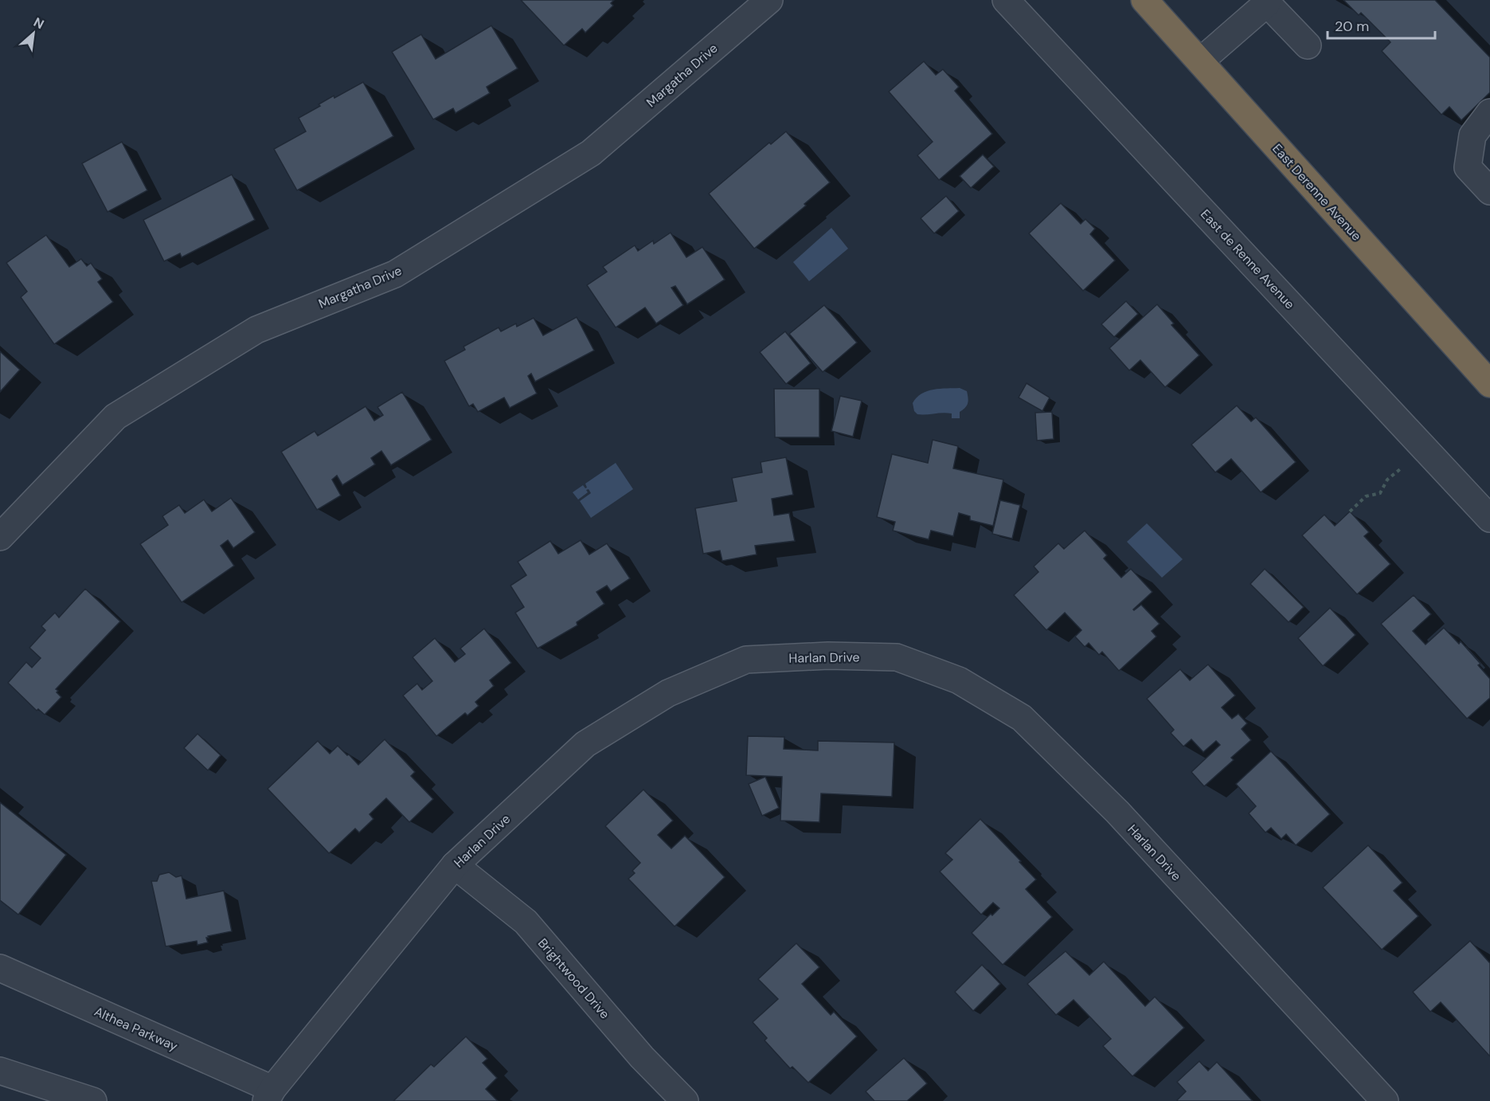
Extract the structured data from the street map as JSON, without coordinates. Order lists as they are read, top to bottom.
{
  "streets": {
    "highway": ["East Derenne Avenue"],
    "street": [
      "Margatha Drive",
      "East de Renne Avenue",
      "Harlan Drive",
      "Brightwood Drive",
      "Althea Parkway"
    ]
  },
  "crossings": [
    ["Harlan Drive", "Brightwood Drive"],
    ["Harlan Drive", "Althea Parkway"]
  ],
  "scale_bar": "20 m",
  "north": "top right"
}
